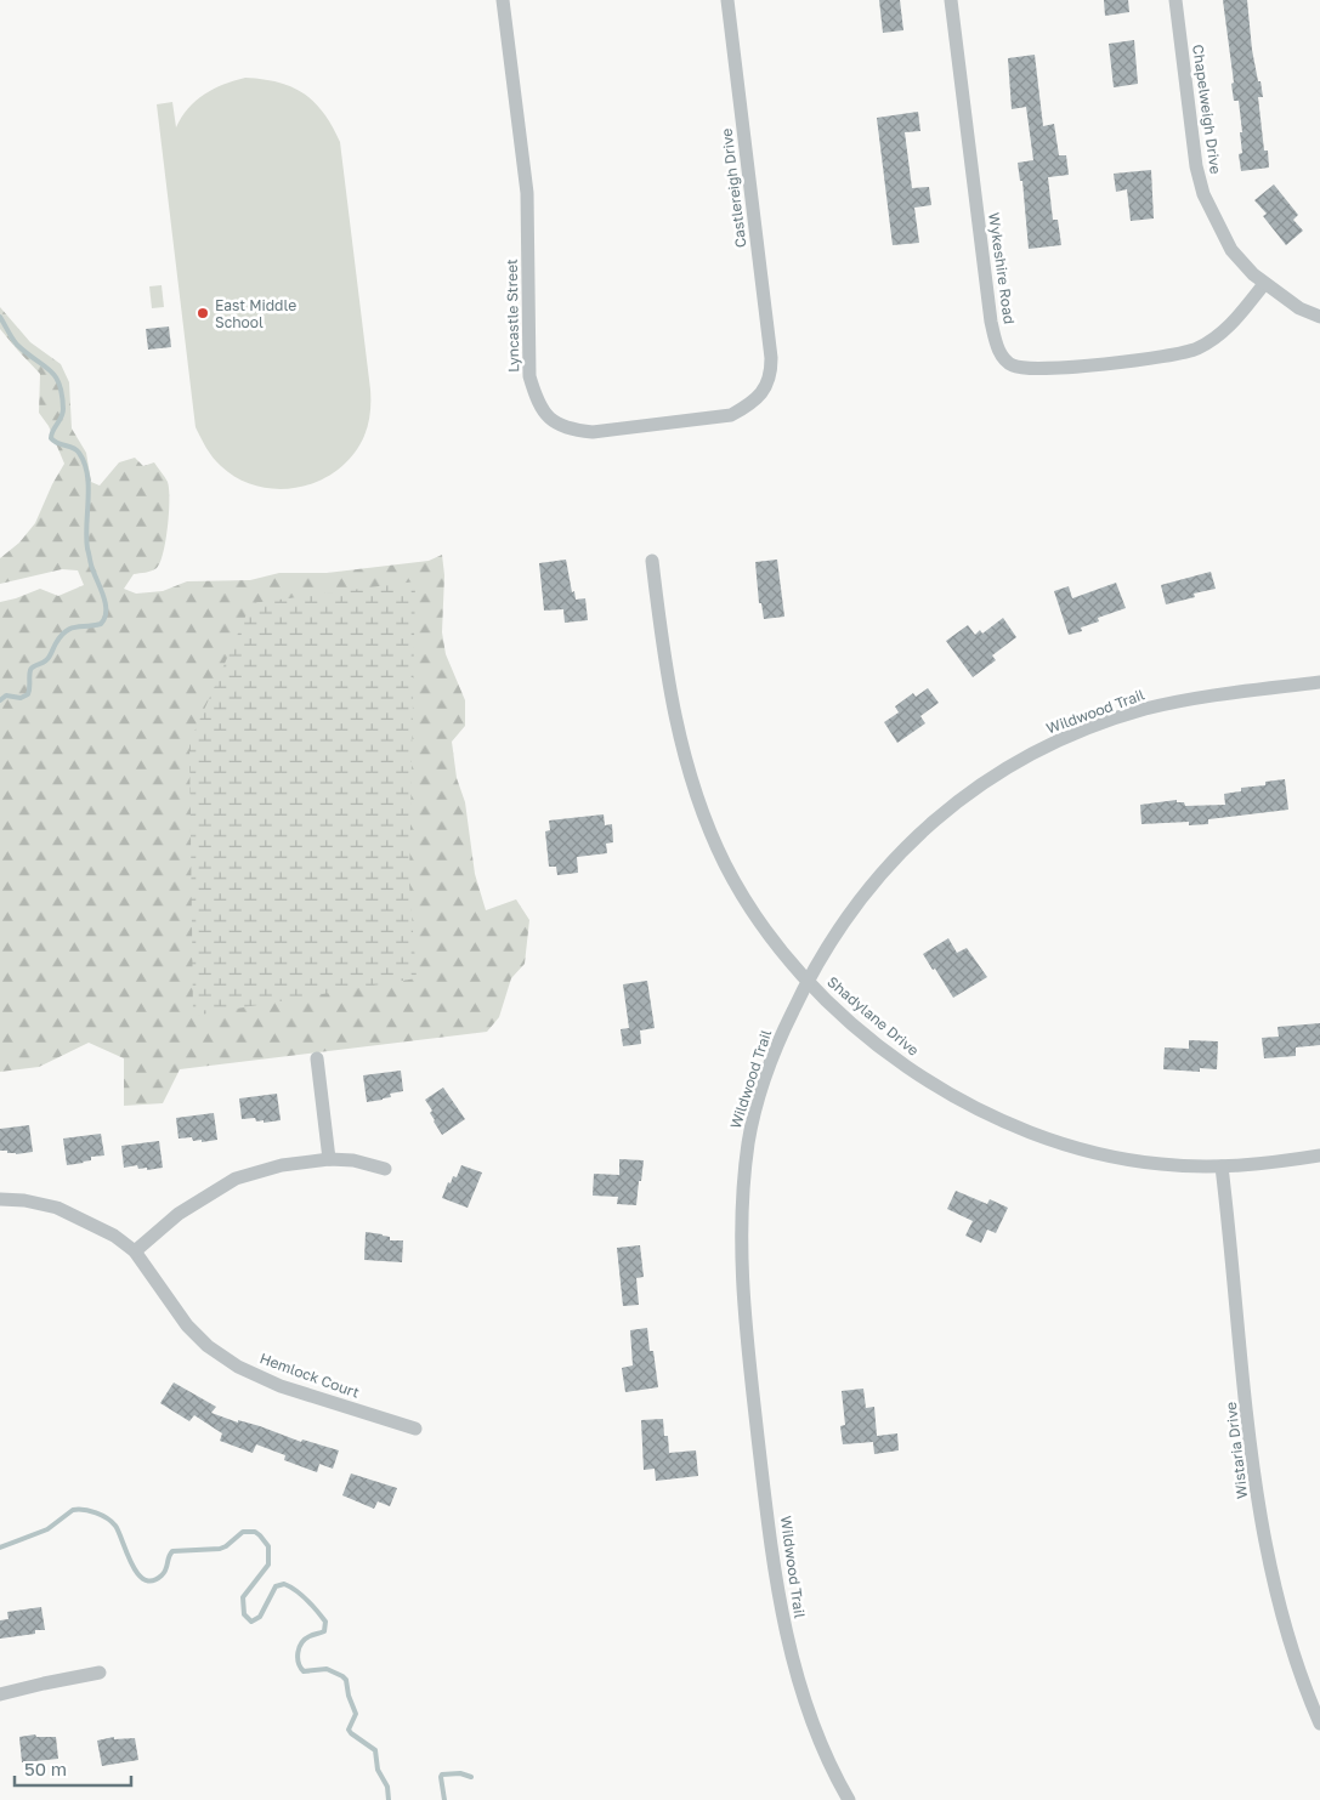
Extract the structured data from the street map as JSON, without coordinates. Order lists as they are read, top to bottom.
{
  "streets": {
    "street": [
      "Chapelweigh Drive",
      "Castlereigh Drive",
      "Wykeshire Road",
      "Lyncastle Street",
      "Wildwood Trail",
      "Shadylane Drive",
      "Hemlock Court",
      "Wistaria Drive"
    ]
  },
  "crossings": [
    ["Chapelweigh Drive", "Wykeshire Road"],
    ["Castlereigh Drive", "Lyncastle Street"],
    ["Wildwood Trail", "Shadylane Drive"],
    ["Shadylane Drive", "Wistaria Drive"]
  ],
  "places": ["East Middle School"],
  "scale_bar": "50 m"
}
